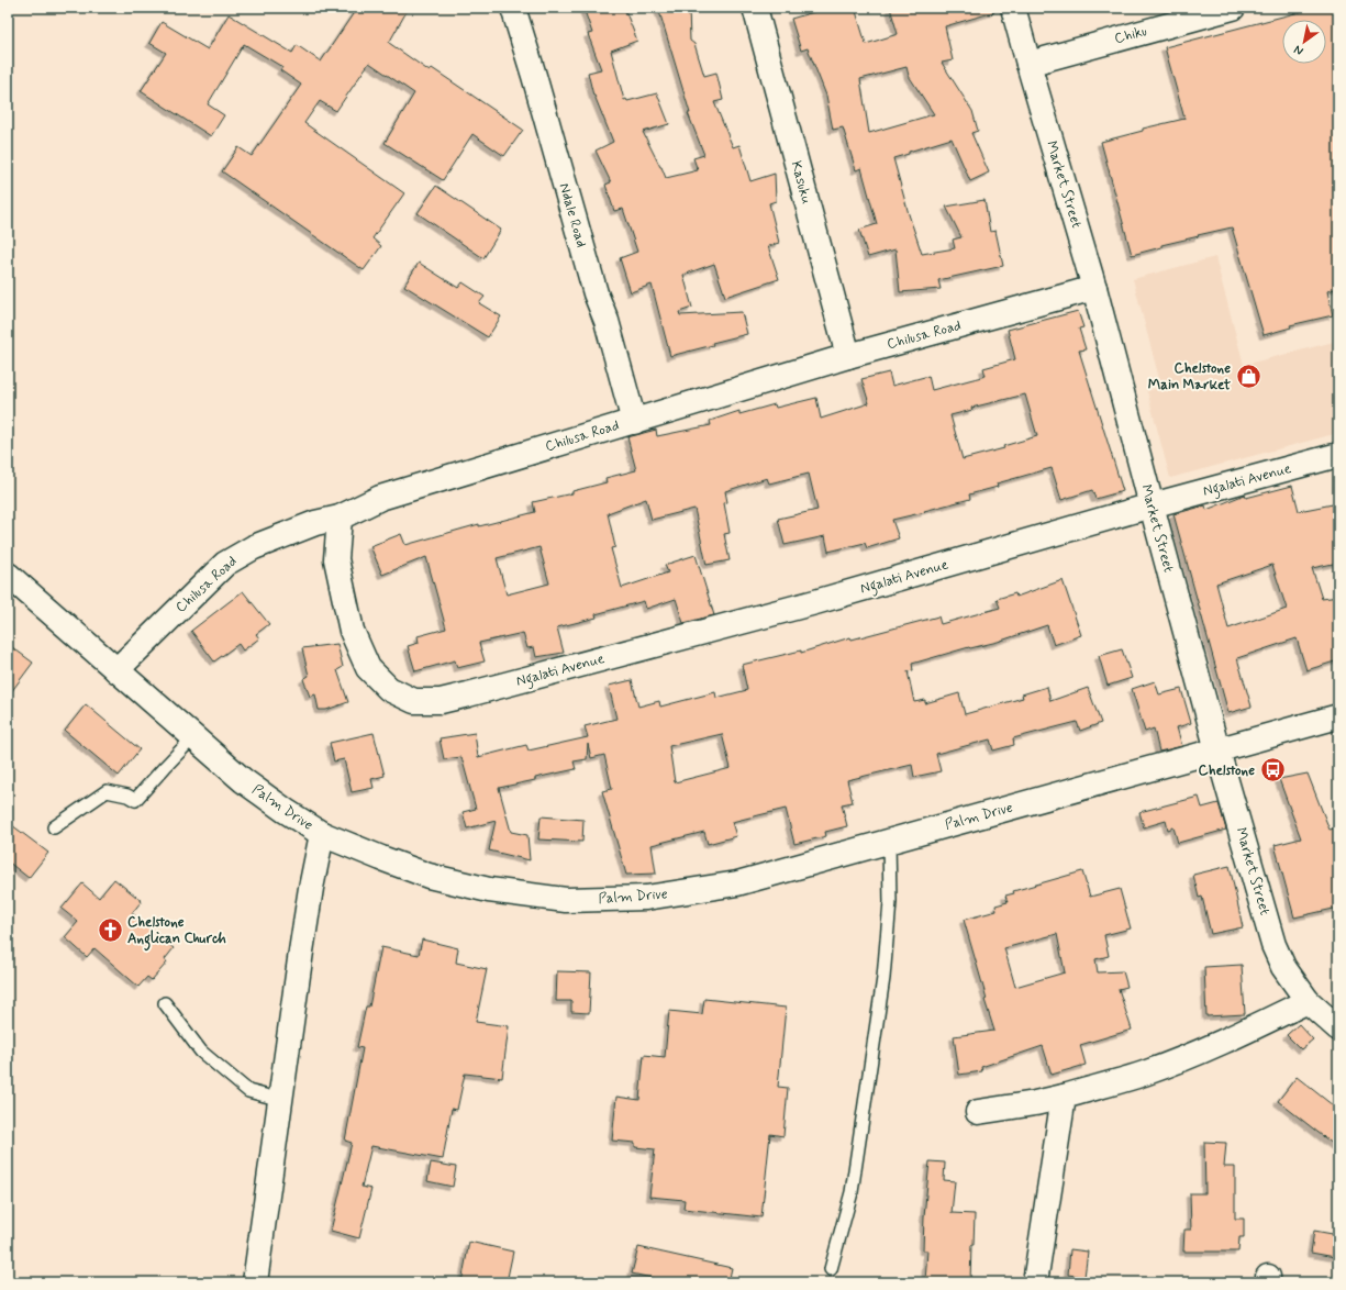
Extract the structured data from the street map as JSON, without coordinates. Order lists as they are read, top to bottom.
{
  "streets": {
    "street": [
      "Chiku",
      "Kasuku",
      "Market Street",
      "Ndale Road",
      "Chilusa Road",
      "Ngalati Avenue",
      "Palm Drive"
    ]
  },
  "crossings": [
    ["Chiku", "Market Street"],
    ["Kasuku", "Chilusa Road"],
    ["Market Street", "Chilusa Road"],
    ["Market Street", "Ngalati Avenue"],
    ["Market Street", "Palm Drive"],
    ["Ndale Road", "Chilusa Road"],
    ["Chilusa Road", "Ngalati Avenue"],
    ["Chilusa Road", "Palm Drive"]
  ],
  "places": {
    "shop": ["Chelstone Main Market"],
    "bus stop": ["Chelstone"],
    "church": ["Chelstone Anglican Church"]
  },
  "north": "bottom left"
}
